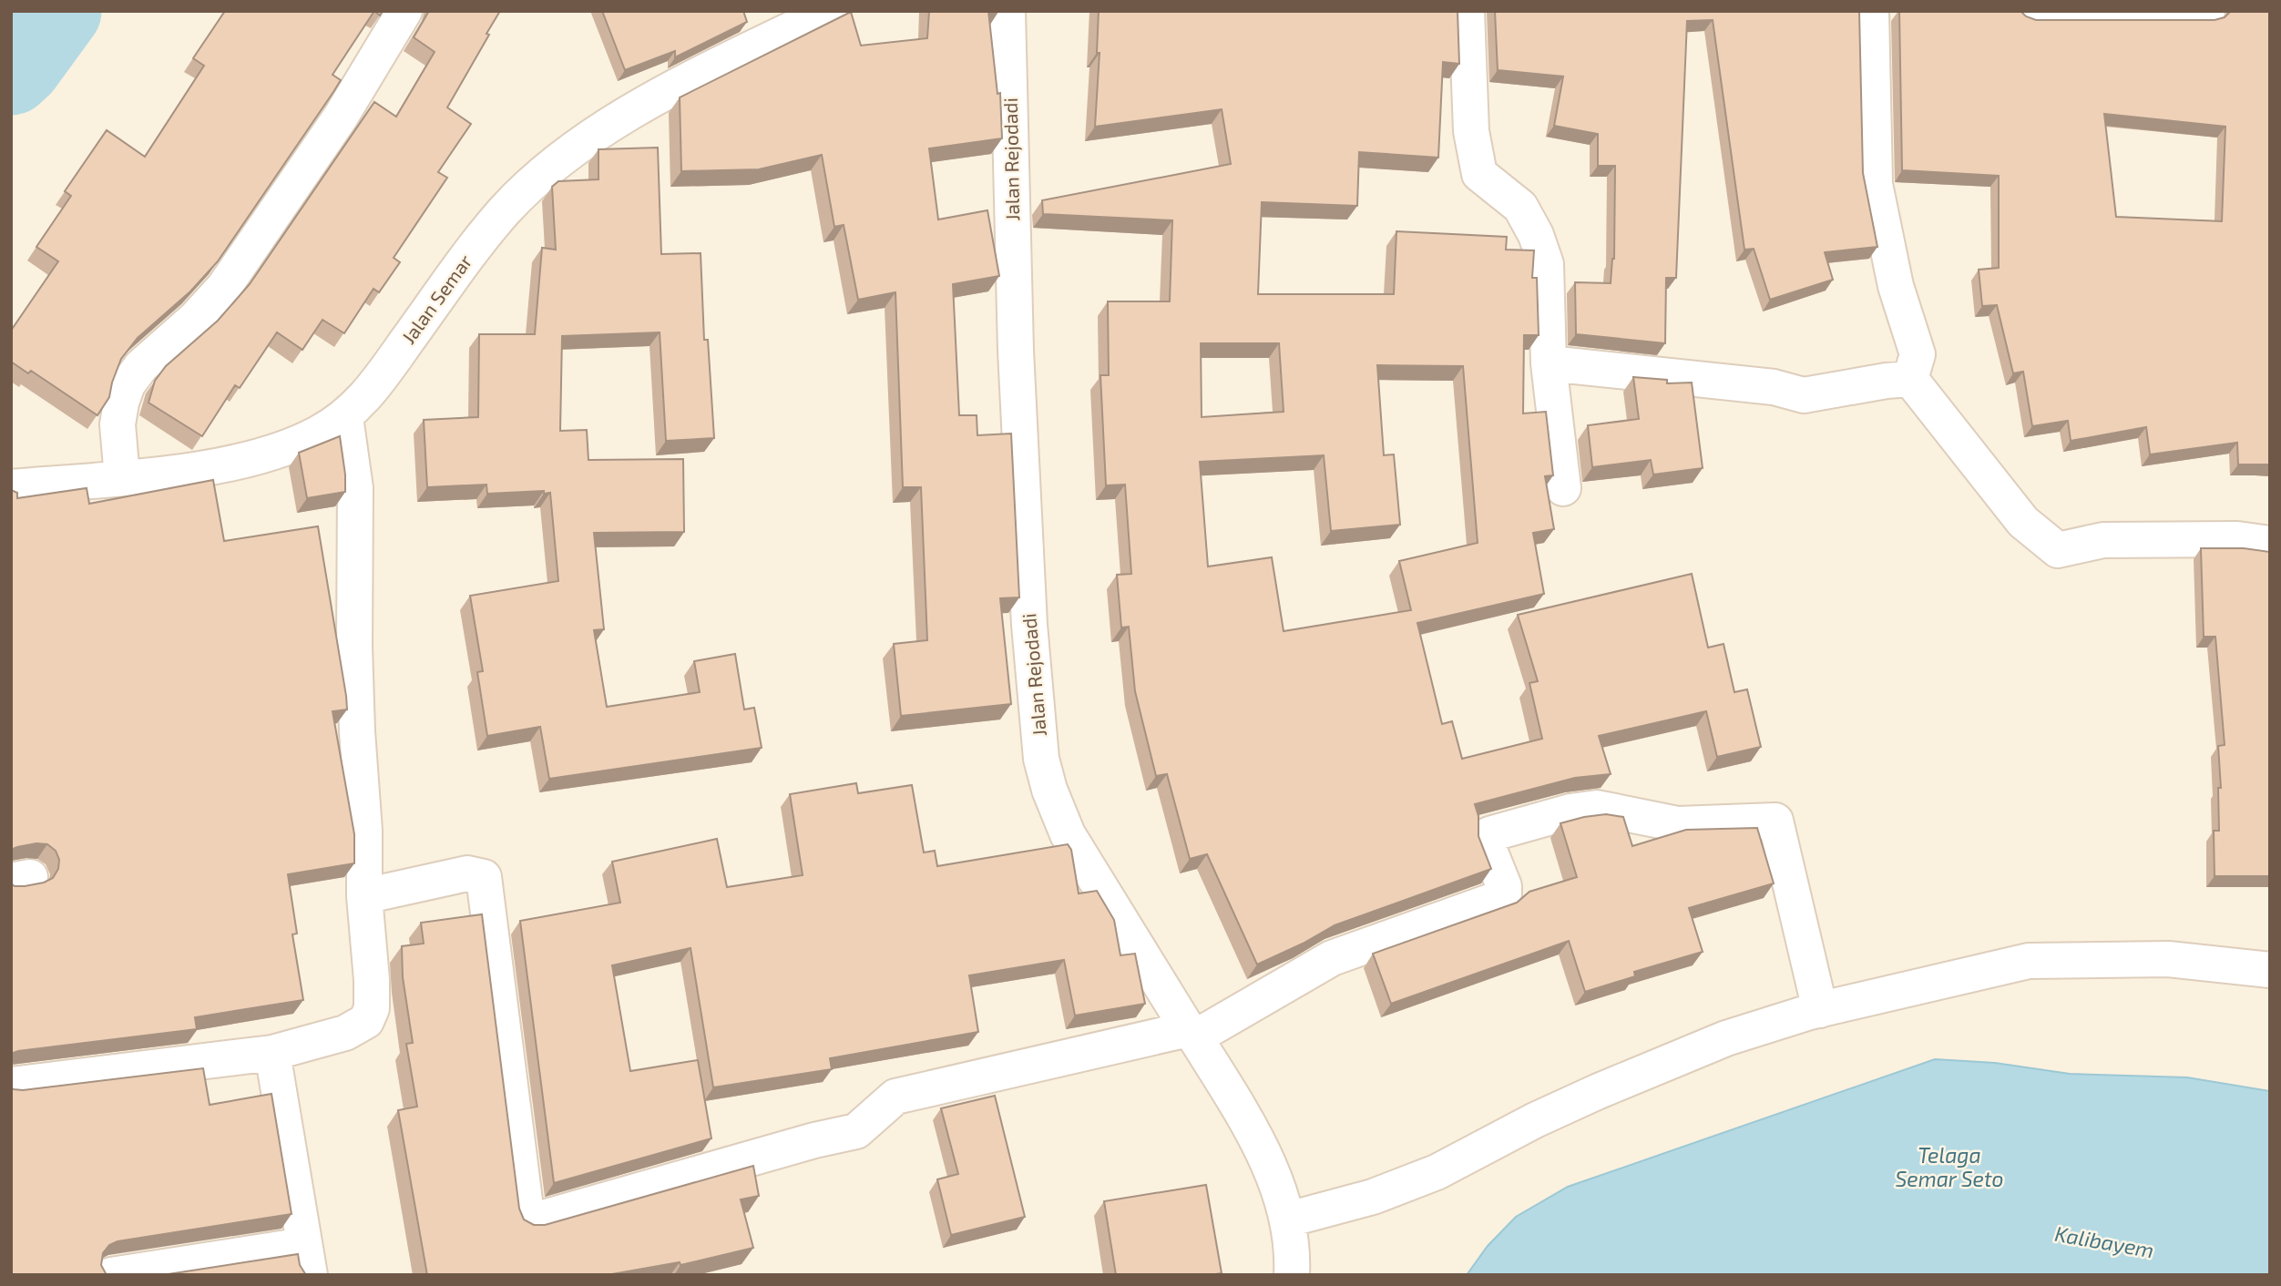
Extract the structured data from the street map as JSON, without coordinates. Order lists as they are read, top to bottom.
{
  "streets": {
    "street": ["Jalan Rejodadi", "Jalan Semar"]
  },
  "water": ["Telaga Semar Seto", "Kalibayem"]
}
